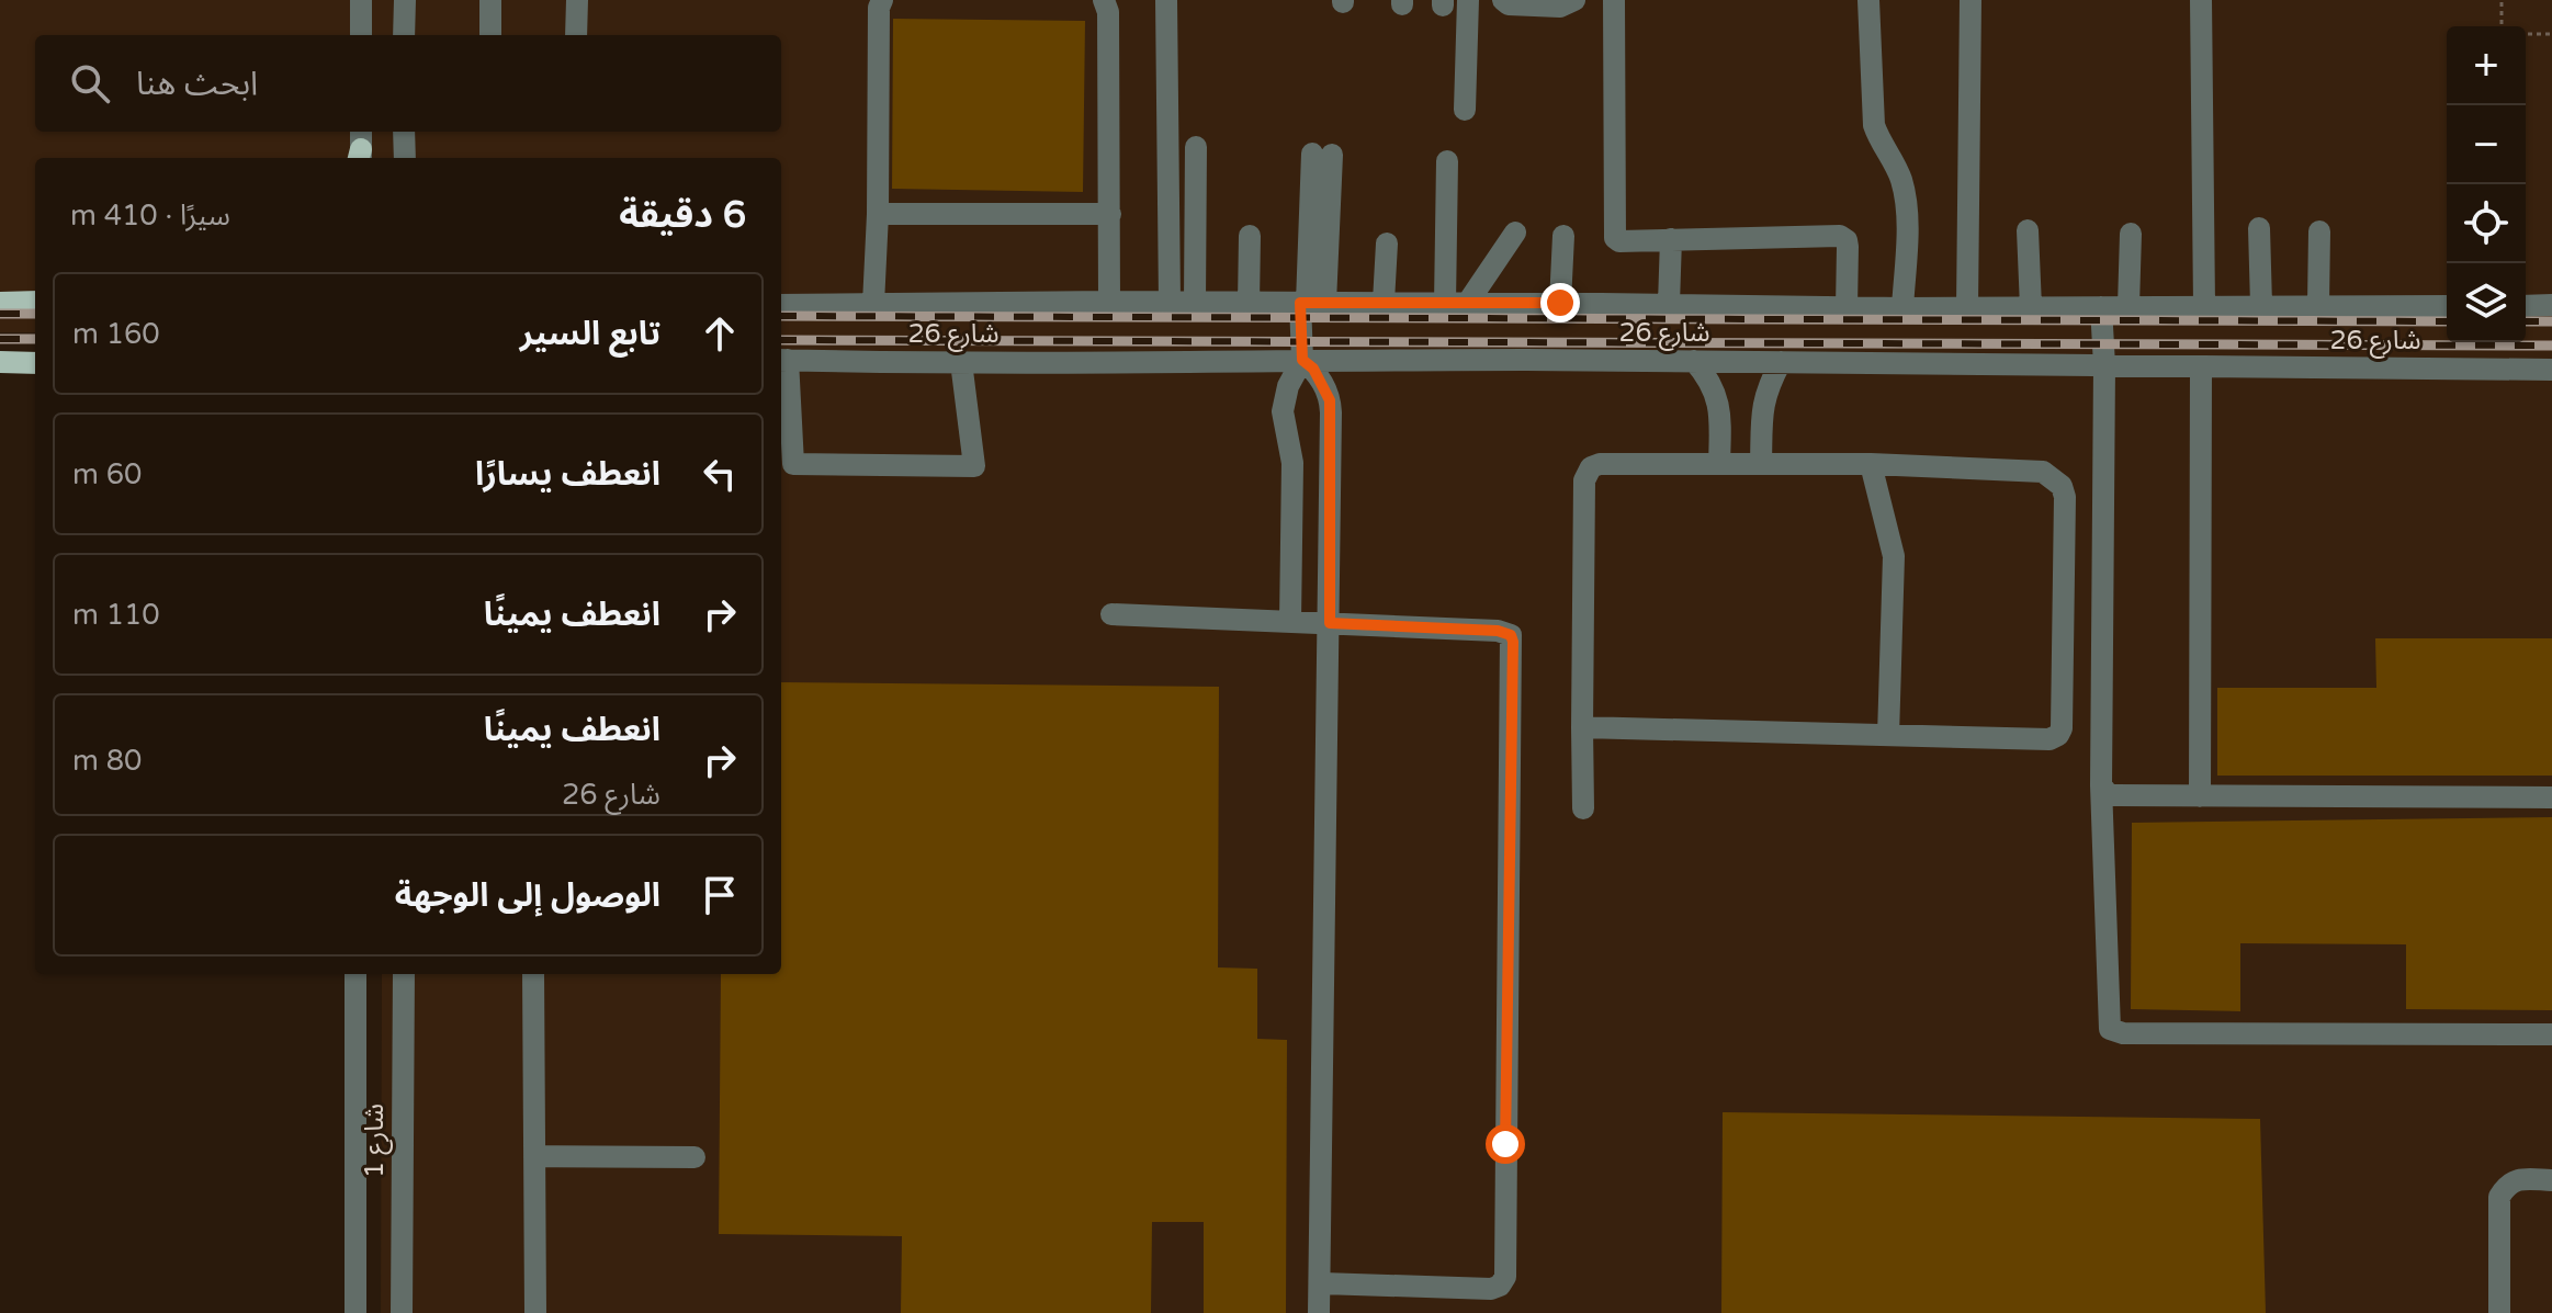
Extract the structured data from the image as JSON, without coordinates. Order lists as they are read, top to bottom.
{
  "streets": {
    "street": ["شارع 26", "شارع 1"]
  },
  "page": {
    "map_buttons": ["+", "−"],
    "search": "ابحث هنا",
    "heading": ["6 دقيقة", "سيرًا · 410 m"],
    "list": [
      ["تابع السير", "160 m"],
      ["انعطف يسارًا", "60 m"],
      ["انعطف يمينًا", "110 m"],
      ["انعطف يمينًا", "شارع 26", "80 m"],
      "الوصول إلى الوجهة"
    ]
  }
}
